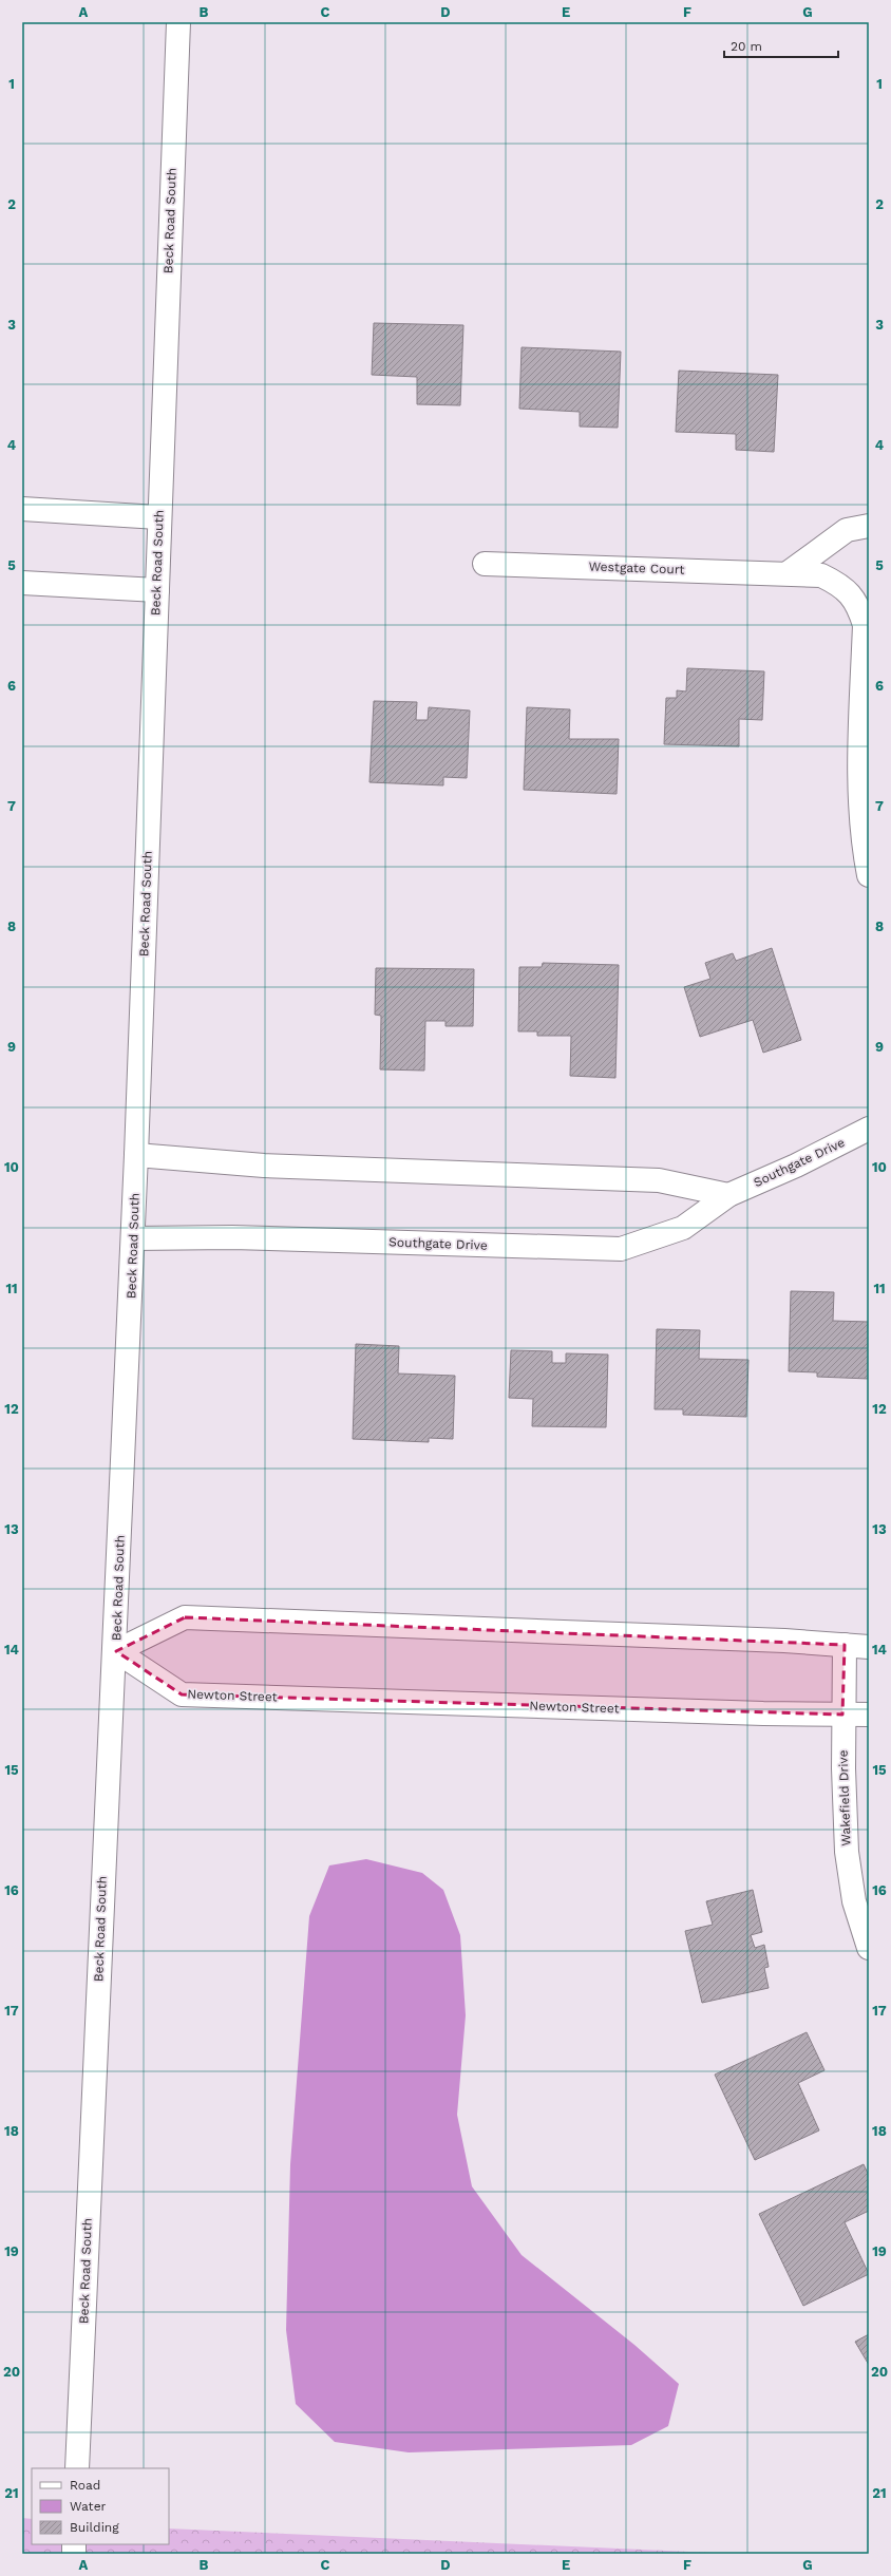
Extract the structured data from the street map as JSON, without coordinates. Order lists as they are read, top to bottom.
{
  "streets": {
    "street": [
      "Beck Road South",
      "Westgate Court",
      "Southgate Drive",
      "Newton Street",
      "Wakefield Drive"
    ]
  },
  "crossings": [
    ["Beck Road South", "Southgate Drive"],
    ["Beck Road South", "Newton Street"],
    ["Newton Street", "Wakefield Drive"]
  ],
  "legend": ["Road", "Water", "Building"],
  "scale_bar": "20 m",
  "grid": {
    "columns": [
      "A",
      "B",
      "C",
      "D",
      "E",
      "F",
      "G"
    ],
    "rows": [
      "1",
      "2",
      "3",
      "4",
      "5",
      "6",
      "7",
      "8",
      "9",
      "10",
      "11",
      "12",
      "13",
      "14",
      "15",
      "16",
      "17",
      "18",
      "19",
      "20",
      "21"
    ]
  }
}
